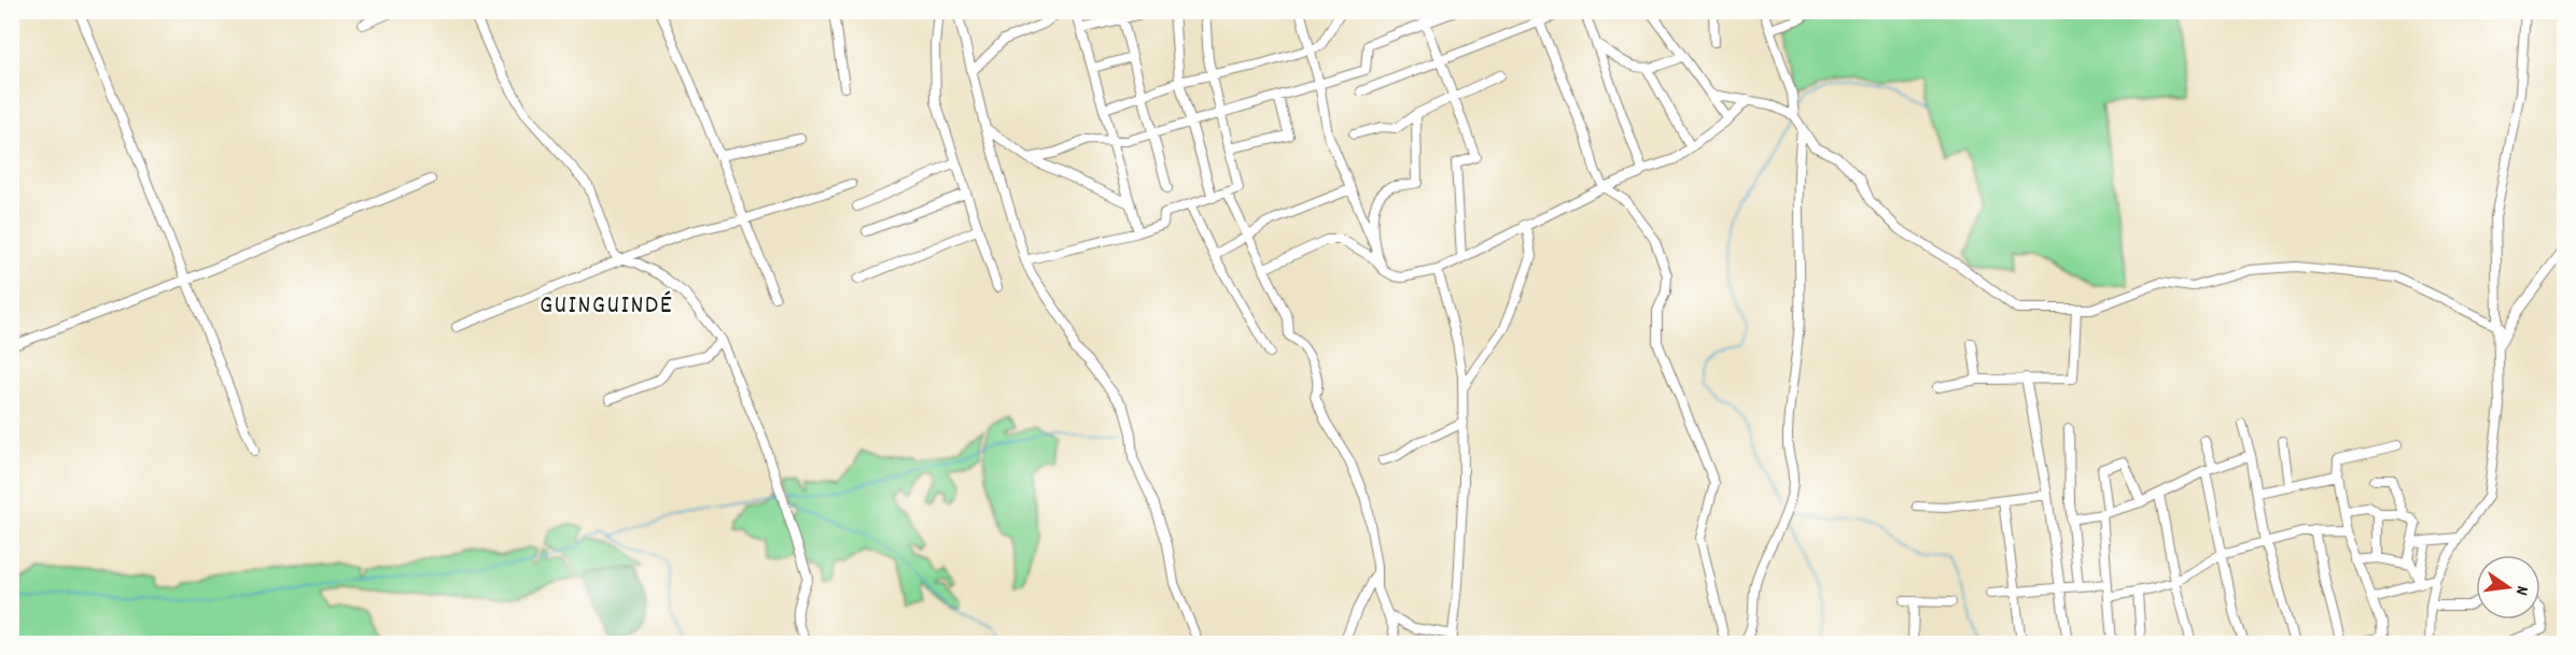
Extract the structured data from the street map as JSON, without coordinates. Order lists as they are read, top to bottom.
{
  "districts": ["GUINGUINDÉ"],
  "north": "right"
}
